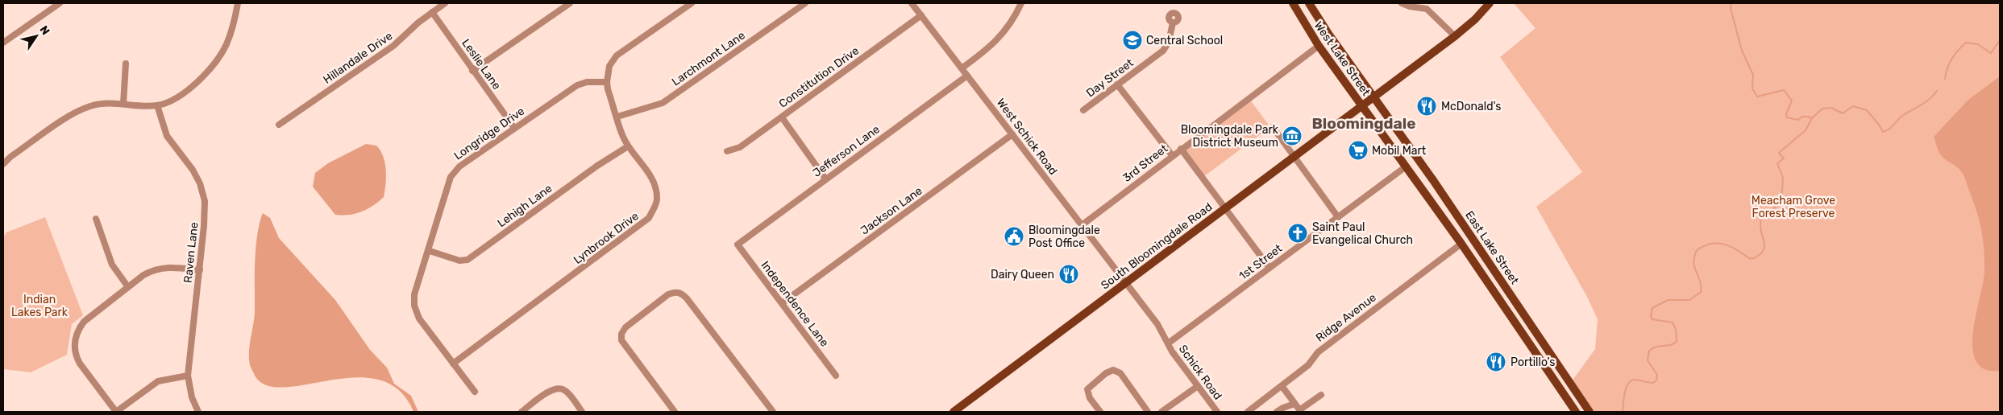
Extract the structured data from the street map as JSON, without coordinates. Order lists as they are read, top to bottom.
{
  "streets": {
    "main road": ["West Lake Street", "South Bloomingdale Road", "East Lake Street"],
    "street": [
      "Hillandale Drive",
      "Larchmont Lane",
      "Leslie Lane",
      "Constitution Drive",
      "Day Street",
      "Longridge Drive",
      "West Schick Road",
      "Jefferson Lane",
      "3rd Street",
      "Lehigh Lane",
      "Jackson Lane",
      "Lynbrook Drive",
      "Raven Lane",
      "1st Street",
      "Independence Lane",
      "Ridge Avenue",
      "Schick Road"
    ]
  },
  "crossings": [
    ["Hillandale Drive", "Leslie Lane"],
    ["Larchmont Lane", "Lynbrook Drive"],
    ["West Lake Street", "3rd Street"],
    ["West Lake Street", "South Bloomingdale Road"],
    ["West Lake Street", "East Lake Street"],
    ["Leslie Lane", "Longridge Drive"],
    ["Constitution Drive", "West Schick Road"],
    ["Longridge Drive", "Lehigh Lane"],
    ["Longridge Drive", "Lynbrook Drive"],
    ["West Schick Road", "Jefferson Lane"],
    ["West Schick Road", "3rd Street"],
    ["West Schick Road", "Jackson Lane"],
    ["West Schick Road", "South Bloomingdale Road"],
    ["West Schick Road", "Schick Road"],
    ["Jefferson Lane", "Independence Lane"],
    ["Lehigh Lane", "Lynbrook Drive"],
    ["Jackson Lane", "Independence Lane"],
    ["South Bloomingdale Road", "East Lake Street"],
    ["South Bloomingdale Road", "Schick Road"],
    ["East Lake Street", "1st Street"],
    ["East Lake Street", "Ridge Avenue"],
    ["1st Street", "Schick Road"]
  ],
  "districts": ["Bloomingdale"],
  "parks": ["Meacham Grove Forest Preserve", "Indian Lakes Park"],
  "places": {
    "school or university": ["Central School"],
    "restaurant": ["McDonald's", "Dairy Queen", "Portillo's"],
    "museum": ["Bloomingdale Park District Museum"],
    "supermarket": ["Mobil Mart"],
    "church": ["Saint Paul Evangelical Church"],
    "public building": ["Bloomingdale Post Office"]
  },
  "north": "top right"
}
